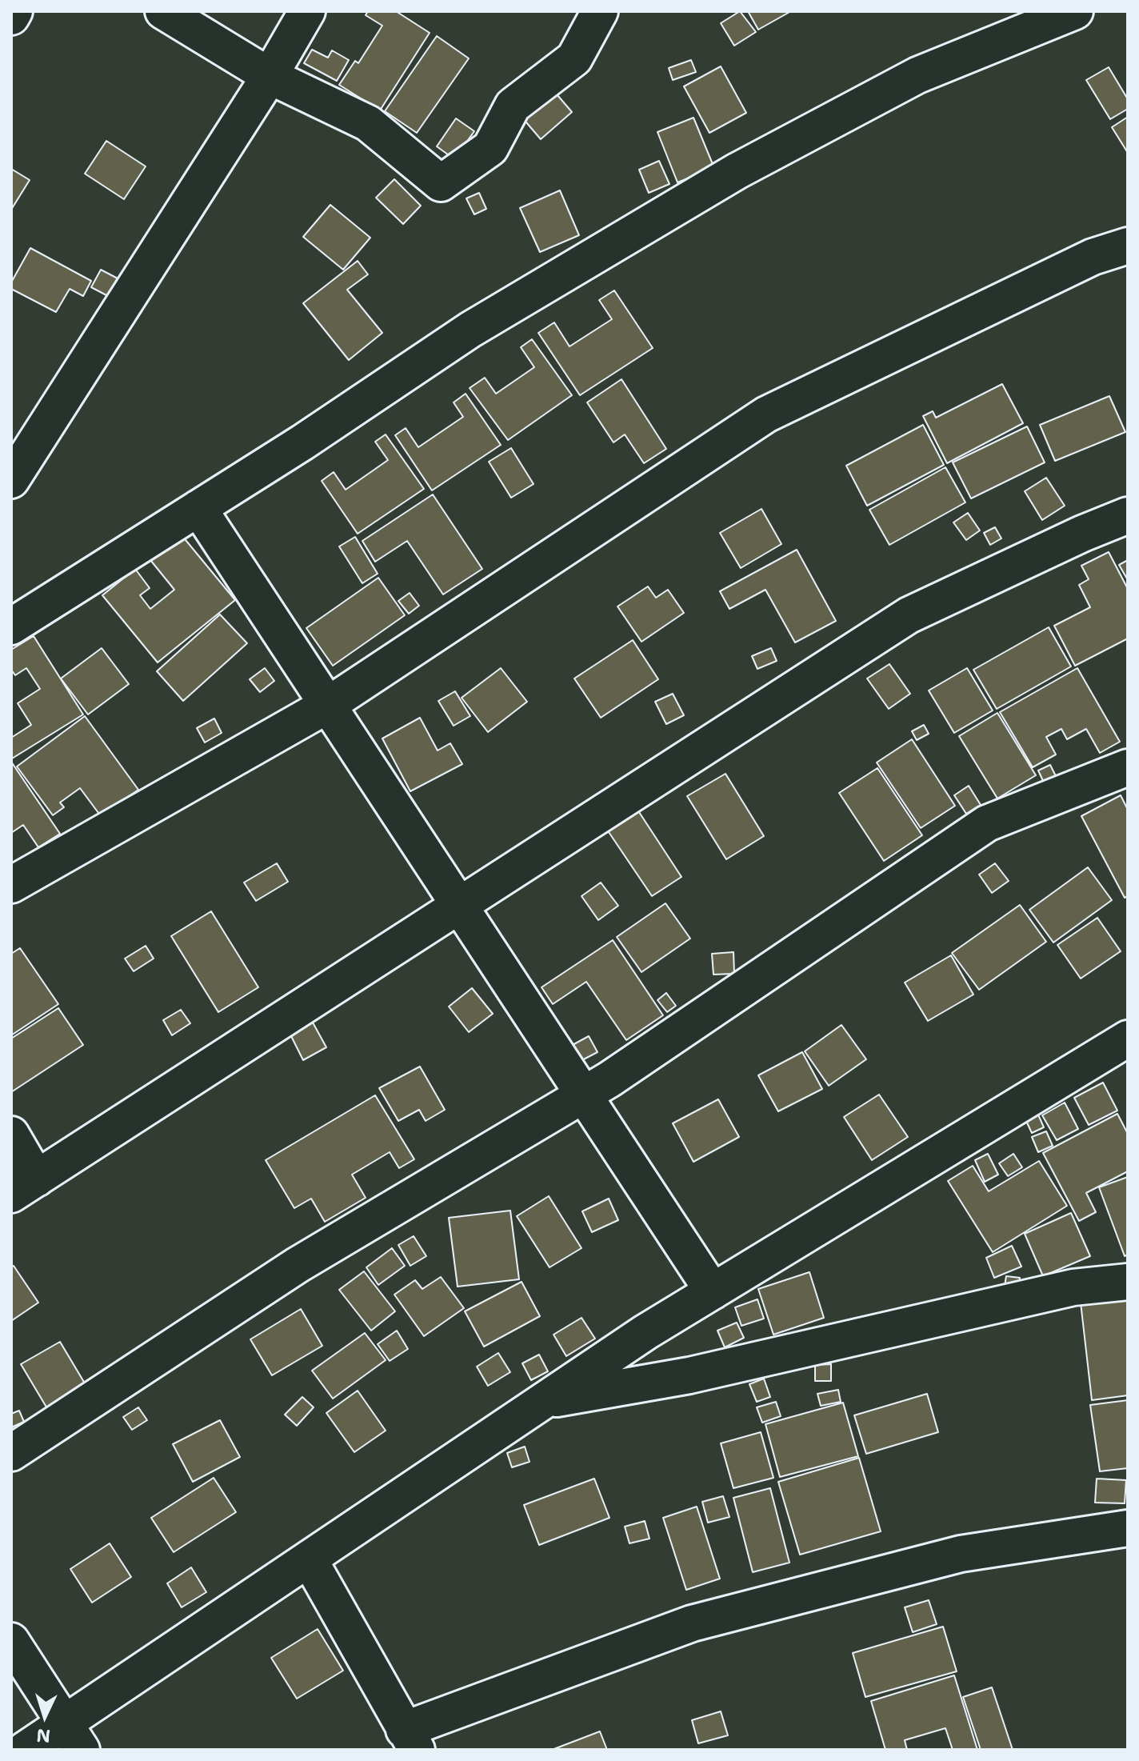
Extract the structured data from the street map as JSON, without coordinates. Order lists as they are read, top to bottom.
{
  "north": "bottom"
}
